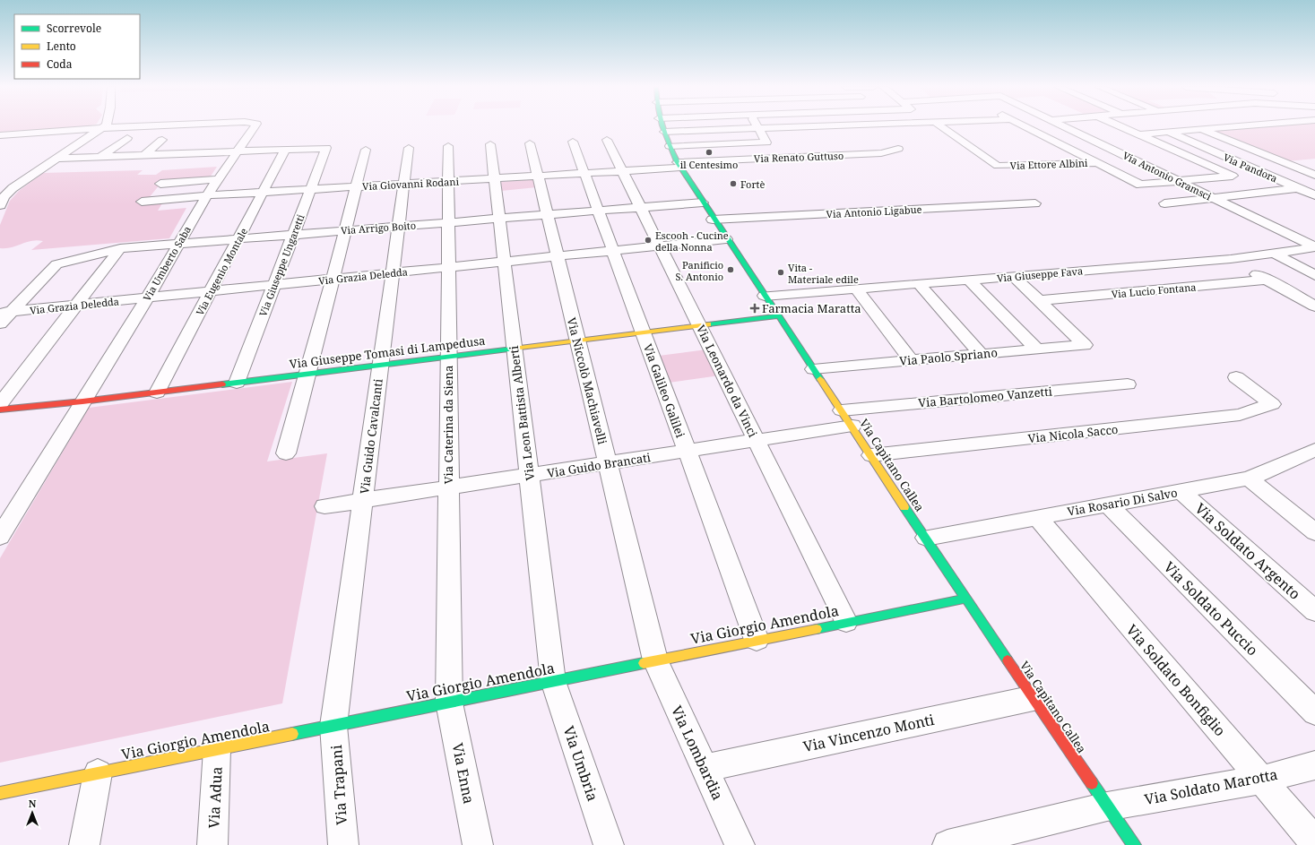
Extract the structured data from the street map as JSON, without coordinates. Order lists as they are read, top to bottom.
{
  "streets": {
    "main road": ["Via Giuseppe Tomasi di Lampedusa", "Via Capitano Callea", "Via Giorgio Amendola"],
    "street": [
      "Via Renato Guttuso",
      "Via Ettore Albini",
      "Via Pandora",
      "Via Antonio Gramsci",
      "Via Giovanni Rodani",
      "Via Antonio Ligabue",
      "Via Arrigo Boito",
      "Via Umberto Saba",
      "Via Giuseppe Ungaretti",
      "Via Eugenio Montale",
      "Via Giuseppe Fava",
      "Via Grazia Deledda",
      "Via Lucio Fontana",
      "Via Paolo Spriano",
      "Via Niccolò Machiavelli",
      "Via Leonardo da Vinci",
      "Via Galileo Galilei",
      "Via Bartolomeo Vanzetti",
      "Via Leon Battista Alberti",
      "Via Caterina da Siena",
      "Via Nicola Sacco",
      "Via Guido Cavalcanti",
      "Via Guido Brancati",
      "Via Rosario Di Salvo",
      "Via Soldato Argento",
      "Via Soldato Puccio",
      "Via Soldato Bonfiglio",
      "Via Vincenzo Monti",
      "Via Lombardia",
      "Via Umbria",
      "Via Enna",
      "Via Trapani",
      "Via Soldato Marotta",
      "Via Adua"
    ]
  },
  "crossings": [
    ["Via Renato Guttuso", "Via Giovanni Rodani"],
    ["Via Renato Guttuso", "Via Capitano Callea"],
    ["Via Ettore Albini", "Via Antonio Gramsci"],
    ["Via Antonio Gramsci", "Via Giuseppe Fava"],
    ["Via Giovanni Rodani", "Via Umberto Saba"],
    ["Via Giovanni Rodani", "Via Giuseppe Ungaretti"],
    ["Via Giovanni Rodani", "Via Eugenio Montale"],
    ["Via Giovanni Rodani", "Via Niccolò Machiavelli"],
    ["Via Giovanni Rodani", "Via Leonardo da Vinci"],
    ["Via Giovanni Rodani", "Via Galileo Galilei"],
    ["Via Giovanni Rodani", "Via Leon Battista Alberti"],
    ["Via Giovanni Rodani", "Via Caterina da Siena"],
    ["Via Giovanni Rodani", "Via Guido Cavalcanti"],
    ["Via Giovanni Rodani", "Via Capitano Callea"],
    ["Via Antonio Ligabue", "Via Capitano Callea"],
    ["Via Arrigo Boito", "Via Umberto Saba"],
    ["Via Arrigo Boito", "Via Giuseppe Ungaretti"],
    ["Via Arrigo Boito", "Via Eugenio Montale"],
    ["Via Arrigo Boito", "Via Grazia Deledda"],
    ["Via Arrigo Boito", "Via Niccolò Machiavelli"],
    ["Via Arrigo Boito", "Via Leonardo da Vinci"],
    ["Via Arrigo Boito", "Via Galileo Galilei"],
    ["Via Arrigo Boito", "Via Leon Battista Alberti"],
    ["Via Arrigo Boito", "Via Caterina da Siena"],
    ["Via Arrigo Boito", "Via Guido Cavalcanti"],
    ["Via Arrigo Boito", "Via Capitano Callea"],
    ["Via Umberto Saba", "Via Grazia Deledda"],
    ["Via Umberto Saba", "Via Giuseppe Tomasi di Lampedusa"],
    ["Via Giuseppe Ungaretti", "Via Eugenio Montale"],
    ["Via Giuseppe Ungaretti", "Via Grazia Deledda"],
    ["Via Giuseppe Ungaretti", "Via Giuseppe Tomasi di Lampedusa"],
    ["Via Eugenio Montale", "Via Grazia Deledda"],
    ["Via Eugenio Montale", "Via Giuseppe Tomasi di Lampedusa"],
    ["Via Giuseppe Fava", "Via Capitano Callea"],
    ["Via Grazia Deledda", "Via Niccolò Machiavelli"],
    ["Via Grazia Deledda", "Via Leonardo da Vinci"],
    ["Via Grazia Deledda", "Via Galileo Galilei"],
    ["Via Grazia Deledda", "Via Leon Battista Alberti"],
    ["Via Grazia Deledda", "Via Caterina da Siena"],
    ["Via Grazia Deledda", "Via Guido Cavalcanti"],
    ["Via Grazia Deledda", "Via Capitano Callea"],
    ["Via Lucio Fontana", "Via Paolo Spriano"],
    ["Via Giuseppe Tomasi di Lampedusa", "Via Niccolò Machiavelli"],
    ["Via Giuseppe Tomasi di Lampedusa", "Via Leonardo da Vinci"],
    ["Via Giuseppe Tomasi di Lampedusa", "Via Galileo Galilei"],
    ["Via Giuseppe Tomasi di Lampedusa", "Via Leon Battista Alberti"],
    ["Via Giuseppe Tomasi di Lampedusa", "Via Caterina da Siena"],
    ["Via Giuseppe Tomasi di Lampedusa", "Via Guido Cavalcanti"],
    ["Via Giuseppe Tomasi di Lampedusa", "Via Capitano Callea"],
    ["Via Paolo Spriano", "Via Capitano Callea"],
    ["Via Niccolò Machiavelli", "Via Guido Brancati"],
    ["Via Niccolò Machiavelli", "Via Giorgio Amendola"],
    ["Via Niccolò Machiavelli", "Via Lombardia"],
    ["Via Leonardo da Vinci", "Via Guido Brancati"],
    ["Via Leonardo da Vinci", "Via Giorgio Amendola"],
    ["Via Galileo Galilei", "Via Guido Brancati"],
    ["Via Galileo Galilei", "Via Giorgio Amendola"],
    ["Via Bartolomeo Vanzetti", "Via Guido Brancati"],
    ["Via Bartolomeo Vanzetti", "Via Capitano Callea"],
    ["Via Leon Battista Alberti", "Via Guido Brancati"],
    ["Via Leon Battista Alberti", "Via Giorgio Amendola"],
    ["Via Leon Battista Alberti", "Via Umbria"],
    ["Via Caterina da Siena", "Via Guido Brancati"],
    ["Via Caterina da Siena", "Via Giorgio Amendola"],
    ["Via Caterina da Siena", "Via Enna"],
    ["Via Nicola Sacco", "Via Capitano Callea"],
    ["Via Guido Cavalcanti", "Via Guido Brancati"],
    ["Via Guido Cavalcanti", "Via Giorgio Amendola"],
    ["Via Guido Cavalcanti", "Via Trapani"],
    ["Via Guido Brancati", "Via Capitano Callea"],
    ["Via Capitano Callea", "Via Rosario Di Salvo"],
    ["Via Capitano Callea", "Via Giorgio Amendola"],
    ["Via Capitano Callea", "Via Vincenzo Monti"],
    ["Via Capitano Callea", "Via Soldato Marotta"],
    ["Via Rosario Di Salvo", "Via Soldato Argento"],
    ["Via Rosario Di Salvo", "Via Soldato Puccio"],
    ["Via Rosario Di Salvo", "Via Soldato Bonfiglio"],
    ["Via Giorgio Amendola", "Via Lombardia"],
    ["Via Giorgio Amendola", "Via Umbria"],
    ["Via Giorgio Amendola", "Via Enna"],
    ["Via Giorgio Amendola", "Via Trapani"],
    ["Via Giorgio Amendola", "Via Adua"],
    ["Via Soldato Bonfiglio", "Via Soldato Marotta"],
    ["Via Vincenzo Monti", "Via Lombardia"]
  ],
  "places": {
    "other": [
      "il Centesimo",
      "Fortè",
      "Escooh - Cucine della Nonna",
      "Panificio S. Antonio",
      "Vita - Materiale edile"
    ],
    "health": ["Farmacia Maratta"]
  },
  "legend": ["Scorrevole", "Lento", "Coda"],
  "north": "top"
}
